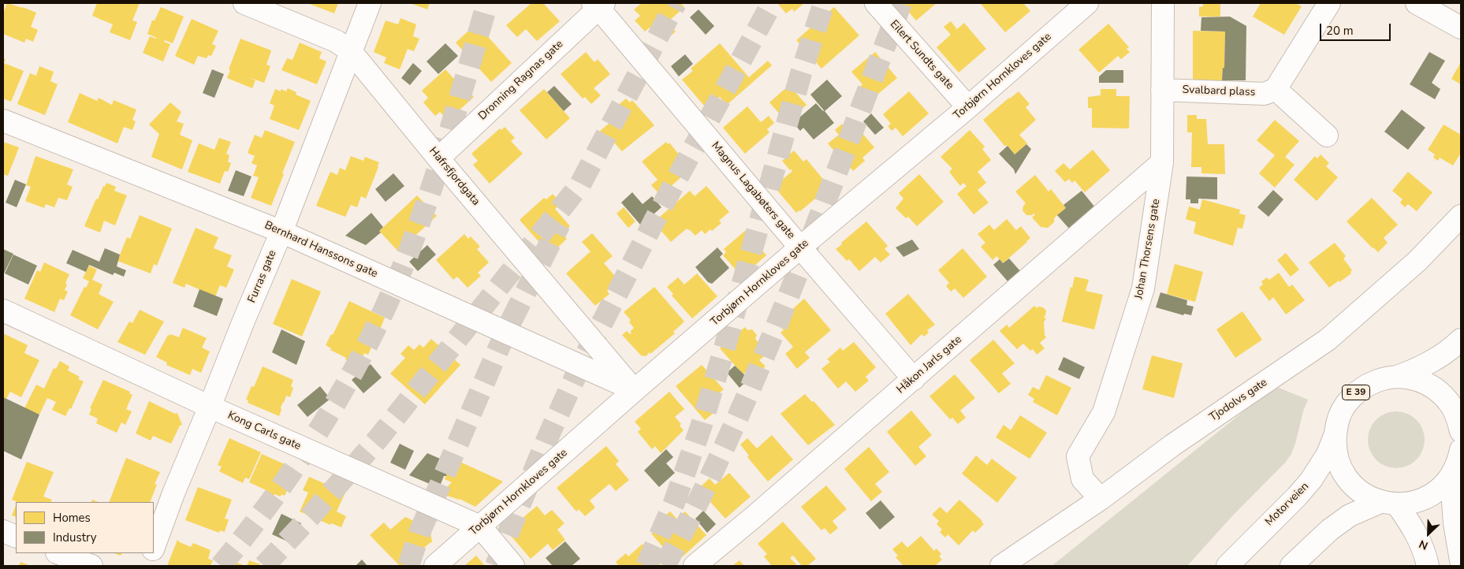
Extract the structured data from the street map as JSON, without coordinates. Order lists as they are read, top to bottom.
{
  "streets": {
    "main road": [
      "Eilert Sundts gate",
      "Torbjørn Hornkloves gate",
      "Dronning Ragnas gate",
      "Svalbard plass",
      "Hafrsfjordgata",
      "Magnus Lagabøters gate",
      "Johan Thorsens gate",
      "Bernhard Hanssons gate",
      "Furras gate",
      "Håkon Jarls gate",
      "E 39",
      "Tjodolvs gate",
      "Kong Carls gate",
      "Motorveien"
    ]
  },
  "crossings": [
    ["Eilert Sundts gate", "Torbjørn Hornkloves gate"],
    ["Torbjørn Hornkloves gate", "Hafrsfjordgata"],
    ["Torbjørn Hornkloves gate", "Magnus Lagabøters gate"],
    ["Torbjørn Hornkloves gate", "Bernhard Hanssons gate"],
    ["Torbjørn Hornkloves gate", "Kong Carls gate"],
    ["Dronning Ragnas gate", "Hafrsfjordgata"],
    ["Dronning Ragnas gate", "Magnus Lagabøters gate"],
    ["Svalbard plass", "Johan Thorsens gate"],
    ["Hafrsfjordgata", "Bernhard Hanssons gate"],
    ["Hafrsfjordgata", "Furras gate"],
    ["Magnus Lagabøters gate", "Håkon Jarls gate"],
    ["Johan Thorsens gate", "Håkon Jarls gate"],
    ["Johan Thorsens gate", "Tjodolvs gate"],
    ["Bernhard Hanssons gate", "Furras gate"],
    ["Furras gate", "Kong Carls gate"],
    ["E 39", "Motorveien"]
  ],
  "legend": ["Homes", "Industry"],
  "scale_bar": "20 m",
  "north": "bottom left"
}
